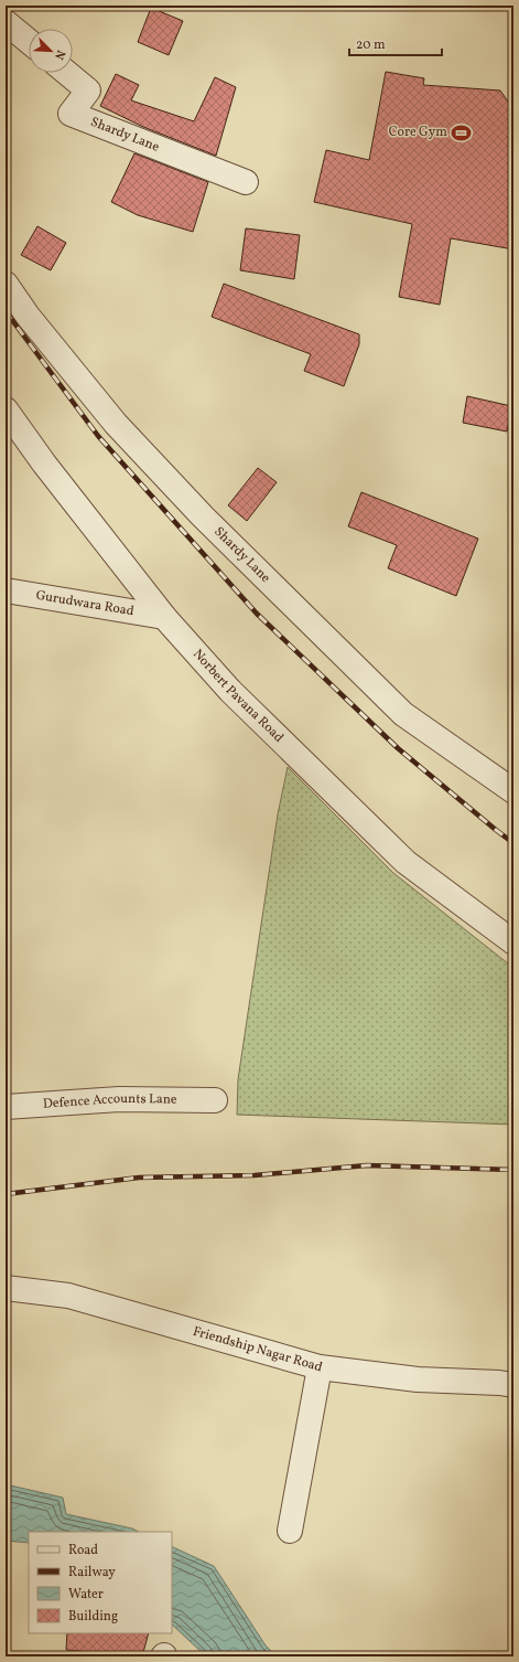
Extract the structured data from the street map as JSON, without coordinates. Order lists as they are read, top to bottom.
{
  "streets": {
    "street": [
      "Shardy Lane",
      "Gurudwara Road",
      "Norbert Pavana Road",
      "Defence Accounts Lane",
      "Friendship Nagar Road"
    ]
  },
  "crossings": [
    ["Gurudwara Road", "Norbert Pavana Road"]
  ],
  "places": {
    "sports": ["Core Gym"]
  },
  "legend": [
    "Road",
    "Railway",
    "Water",
    "Building"
  ],
  "scale_bar": "20 m",
  "north": "bottom right"
}
